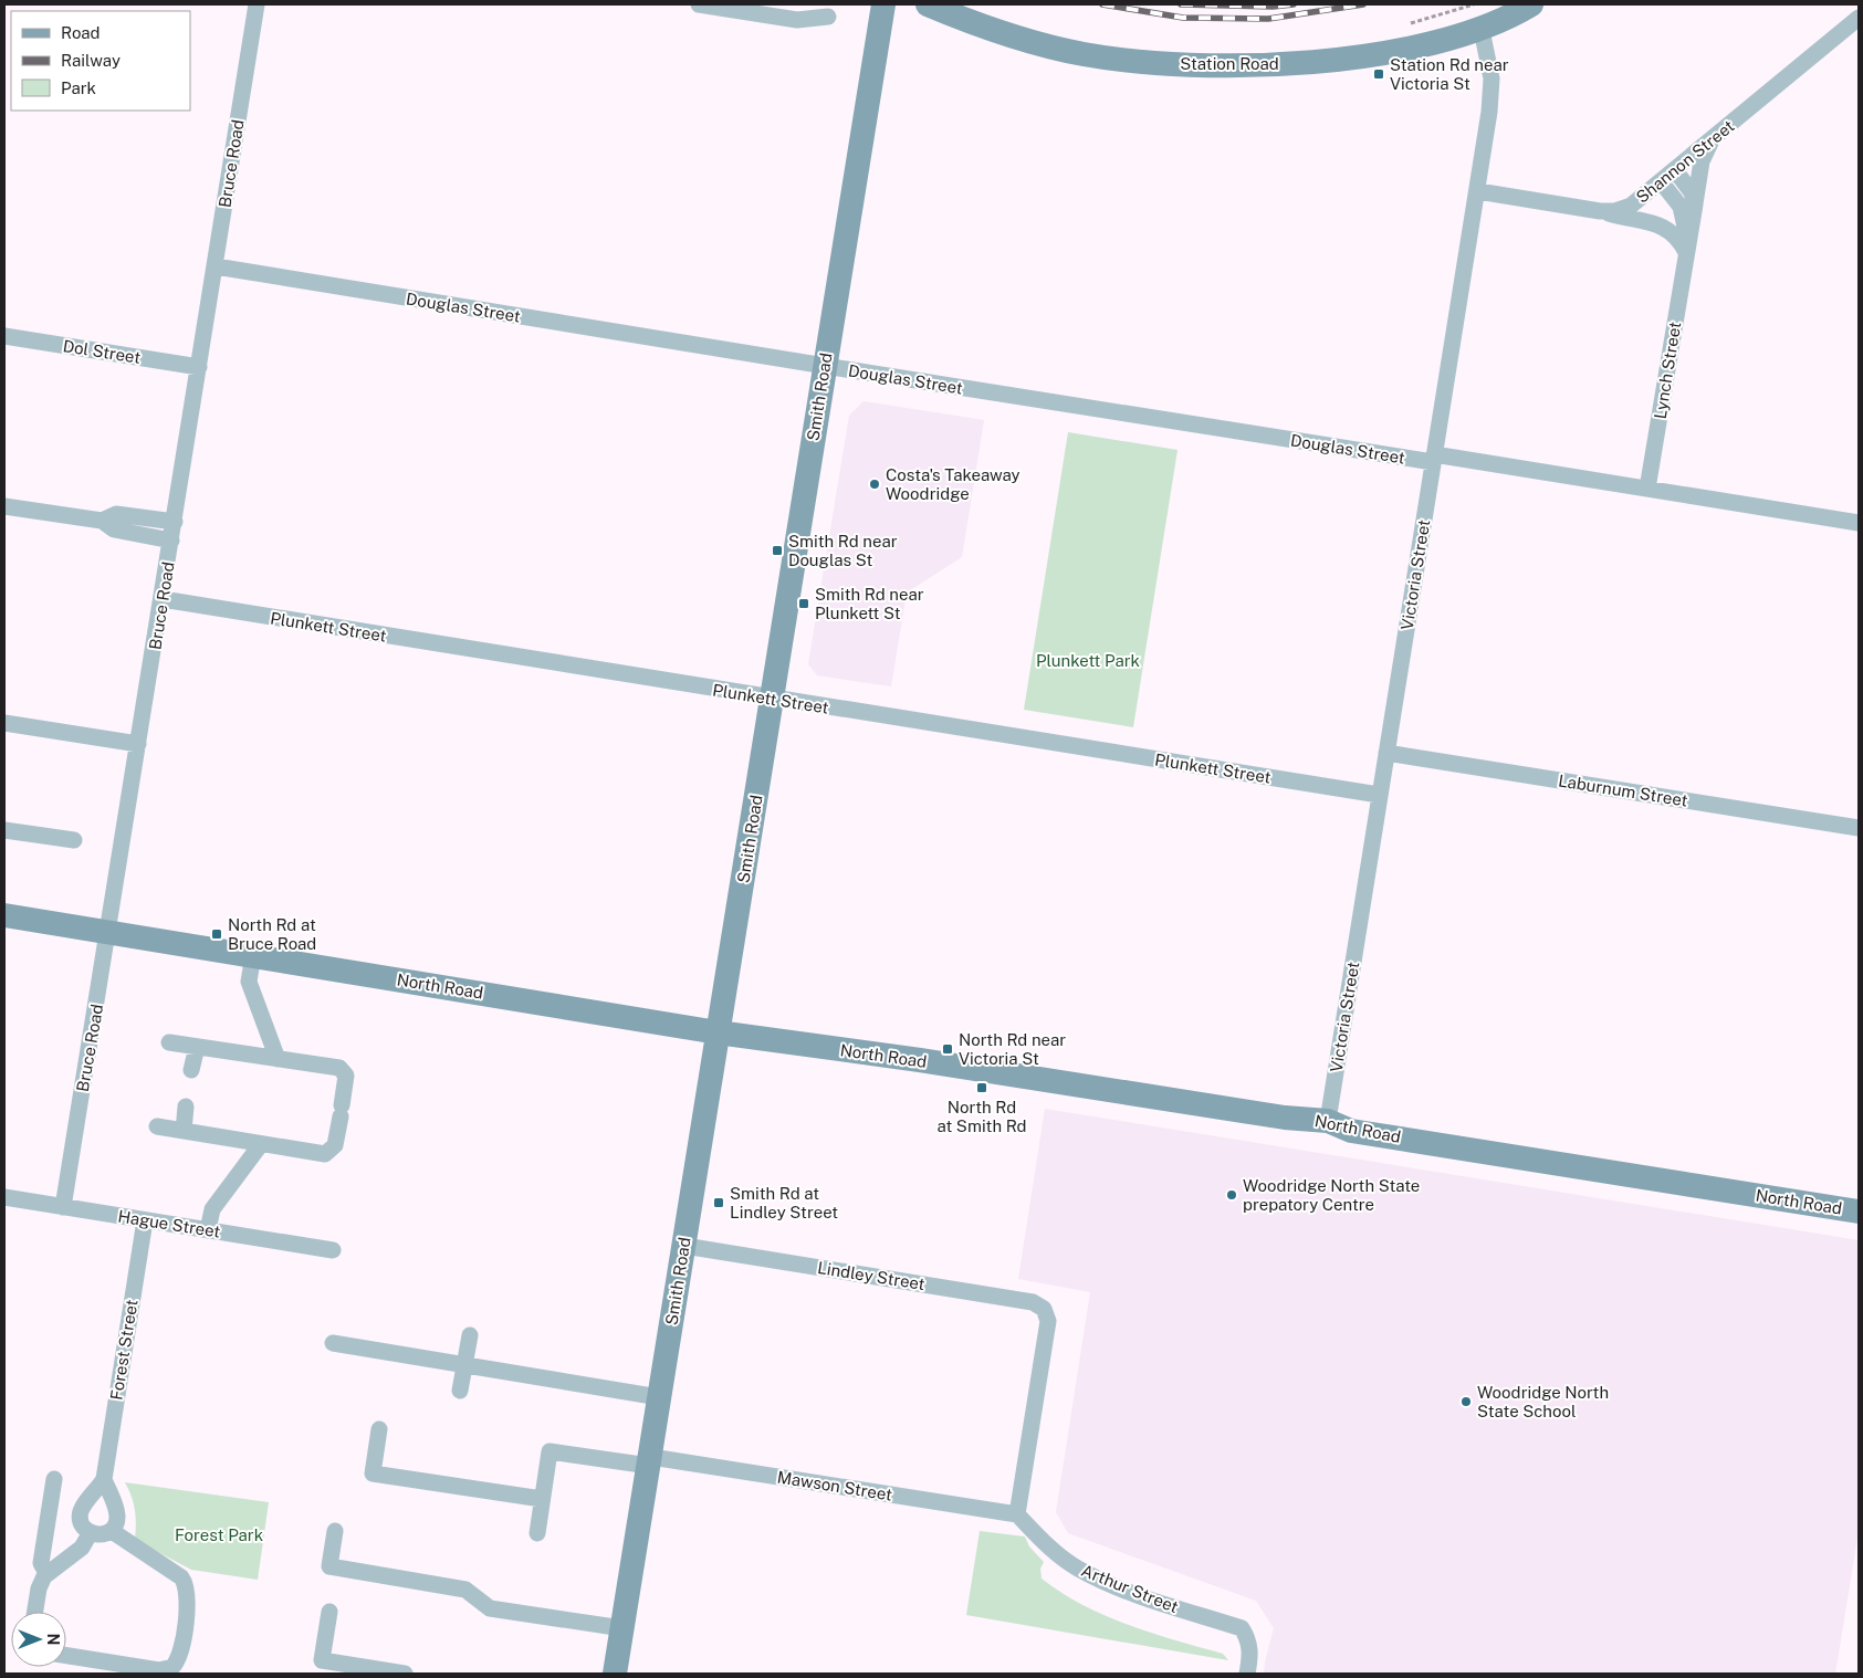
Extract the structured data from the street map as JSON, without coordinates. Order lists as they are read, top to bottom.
{
  "streets": {
    "street": [
      "Station Road",
      "Shannon Street",
      "Bruce Road",
      "Douglas Street",
      "Dol Street",
      "Lynch Street",
      "Smith Road",
      "Victoria Street",
      "Plunkett Street",
      "Laburnum Street",
      "North Road",
      "Hague Street",
      "Lindley Street",
      "Forest Street",
      "Mawson Street",
      "Arthur Street"
    ]
  },
  "crossings": [
    ["Station Road", "Victoria Street"],
    ["Shannon Street", "Lynch Street"],
    ["Shannon Street", "Victoria Street"],
    ["Bruce Road", "Douglas Street"],
    ["Bruce Road", "Dol Street"],
    ["Bruce Road", "Plunkett Street"],
    ["Bruce Road", "North Road"],
    ["Bruce Road", "Hague Street"],
    ["Douglas Street", "Lynch Street"],
    ["Douglas Street", "Smith Road"],
    ["Douglas Street", "Victoria Street"],
    ["Smith Road", "Plunkett Street"],
    ["Smith Road", "North Road"],
    ["Smith Road", "Lindley Street"],
    ["Smith Road", "Mawson Street"],
    ["Victoria Street", "Plunkett Street"],
    ["Victoria Street", "Laburnum Street"],
    ["Victoria Street", "North Road"],
    ["Hague Street", "Forest Street"],
    ["Lindley Street", "Mawson Street"],
    ["Lindley Street", "Arthur Street"],
    ["Mawson Street", "Arthur Street"]
  ],
  "parks": ["Plunkett Park", "Forest Park"],
  "places": {
    "transit": [
      "Station Rd near Victoria St",
      "Smith Rd near Douglas St",
      "Smith Rd near Plunkett St",
      "North Rd at Bruce Road",
      "North Rd near Victoria St",
      "North Rd at Smith Rd",
      "Smith Rd at Lindley Street"
    ],
    "other": ["Costa's Takeaway Woodridge", "Woodridge North State prepatory Centre", "Woodridge North State School"]
  },
  "legend": ["Road", "Railway", "Park"],
  "north": "right"
}
